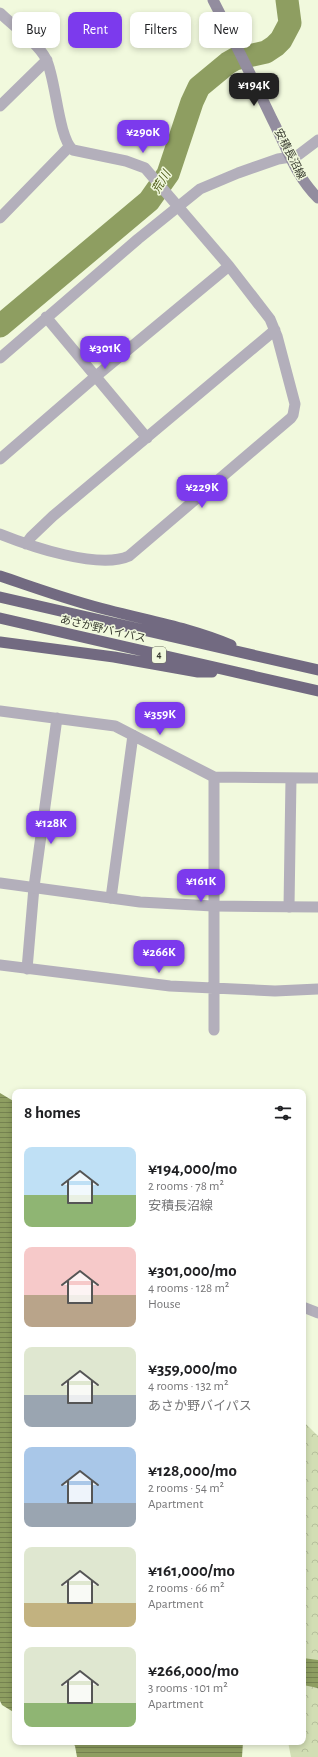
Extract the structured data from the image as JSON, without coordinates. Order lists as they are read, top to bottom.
{
  "streets": {
    "highway": ["あさか野バイパス", "4"],
    "main road": ["安積長沼線"]
  },
  "water": ["荒川"],
  "page": {
    "chip": [
      "Buy",
      "Rent",
      "Filters",
      "New"
    ],
    "price": [
      "¥194K",
      "¥290K",
      "¥301K",
      "¥229K",
      "¥359K",
      "¥128K",
      "¥161K",
      "¥266K"
    ],
    "heading": "8 homes",
    "list": [
      {
        "name": "¥194,000/mo",
        "note": "2 rooms · 78 m² · 安積長沼線"
      },
      {
        "name": "¥301,000/mo",
        "note": "4 rooms · 128 m² · House"
      },
      {
        "name": "¥359,000/mo",
        "note": "4 rooms · 132 m² · あさか野バイパス"
      },
      {
        "name": "¥128,000/mo",
        "note": "2 rooms · 54 m² · Apartment"
      },
      {
        "name": "¥161,000/mo",
        "note": "2 rooms · 66 m² · Apartment"
      },
      {
        "name": "¥266,000/mo",
        "note": "3 rooms · 101 m² · Apartment"
      }
    ]
  }
}
